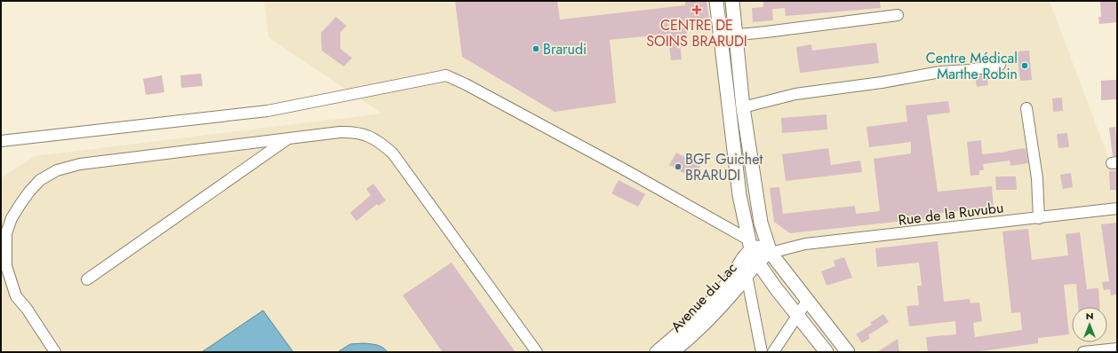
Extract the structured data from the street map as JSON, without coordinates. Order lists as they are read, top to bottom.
{
  "streets": {
    "main road": ["Avenue du Lac"],
    "street": ["Rue de la Ruvubu"]
  },
  "crossings": [
    ["Rue de la Ruvubu", "Avenue du Lac"]
  ],
  "places": {
    "health": ["CENTRE DE SOINS BRARUDI"],
    "other": ["Brarudi", "Centre Médical Marthe Robin", "BGF Guichet BRARUDI"]
  },
  "north": "top"
}
